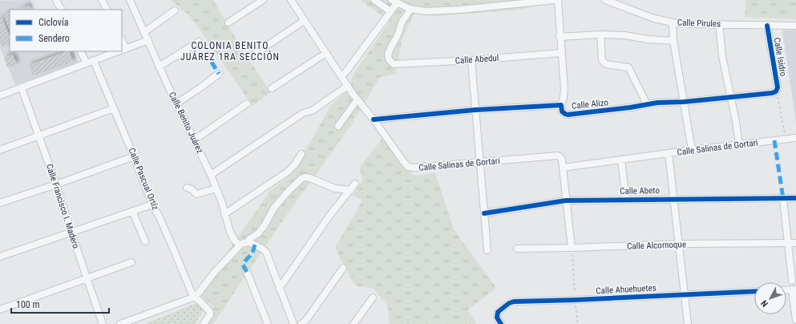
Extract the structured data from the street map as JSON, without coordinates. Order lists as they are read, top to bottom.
{
  "streets": {
    "street": [
      "Calle Pirules",
      "Calle Isidro",
      "Calle Abedul",
      "Calle Alizo",
      "Calle Benito Juárez",
      "Calle Salinas de Gortari",
      "Calle Pascual Ortíz",
      "Calle Abeto",
      "Calle Francisco I. Madero",
      "Calle Alcornoque",
      "Calle Ahuehuetes"
    ]
  },
  "crossings": [
    ["Calle Pirules", "Calle Isidro"],
    ["Calle Isidro", "Calle Alizo"],
    ["Calle Alizo", "Calle Salinas de Gortari"]
  ],
  "districts": ["COLONIA BENITO JUÁREZ 1RA SECCIÓN"],
  "legend": ["Ciclovía", "Sendero"],
  "scale_bar": "100 m",
  "north": "bottom left"
}
